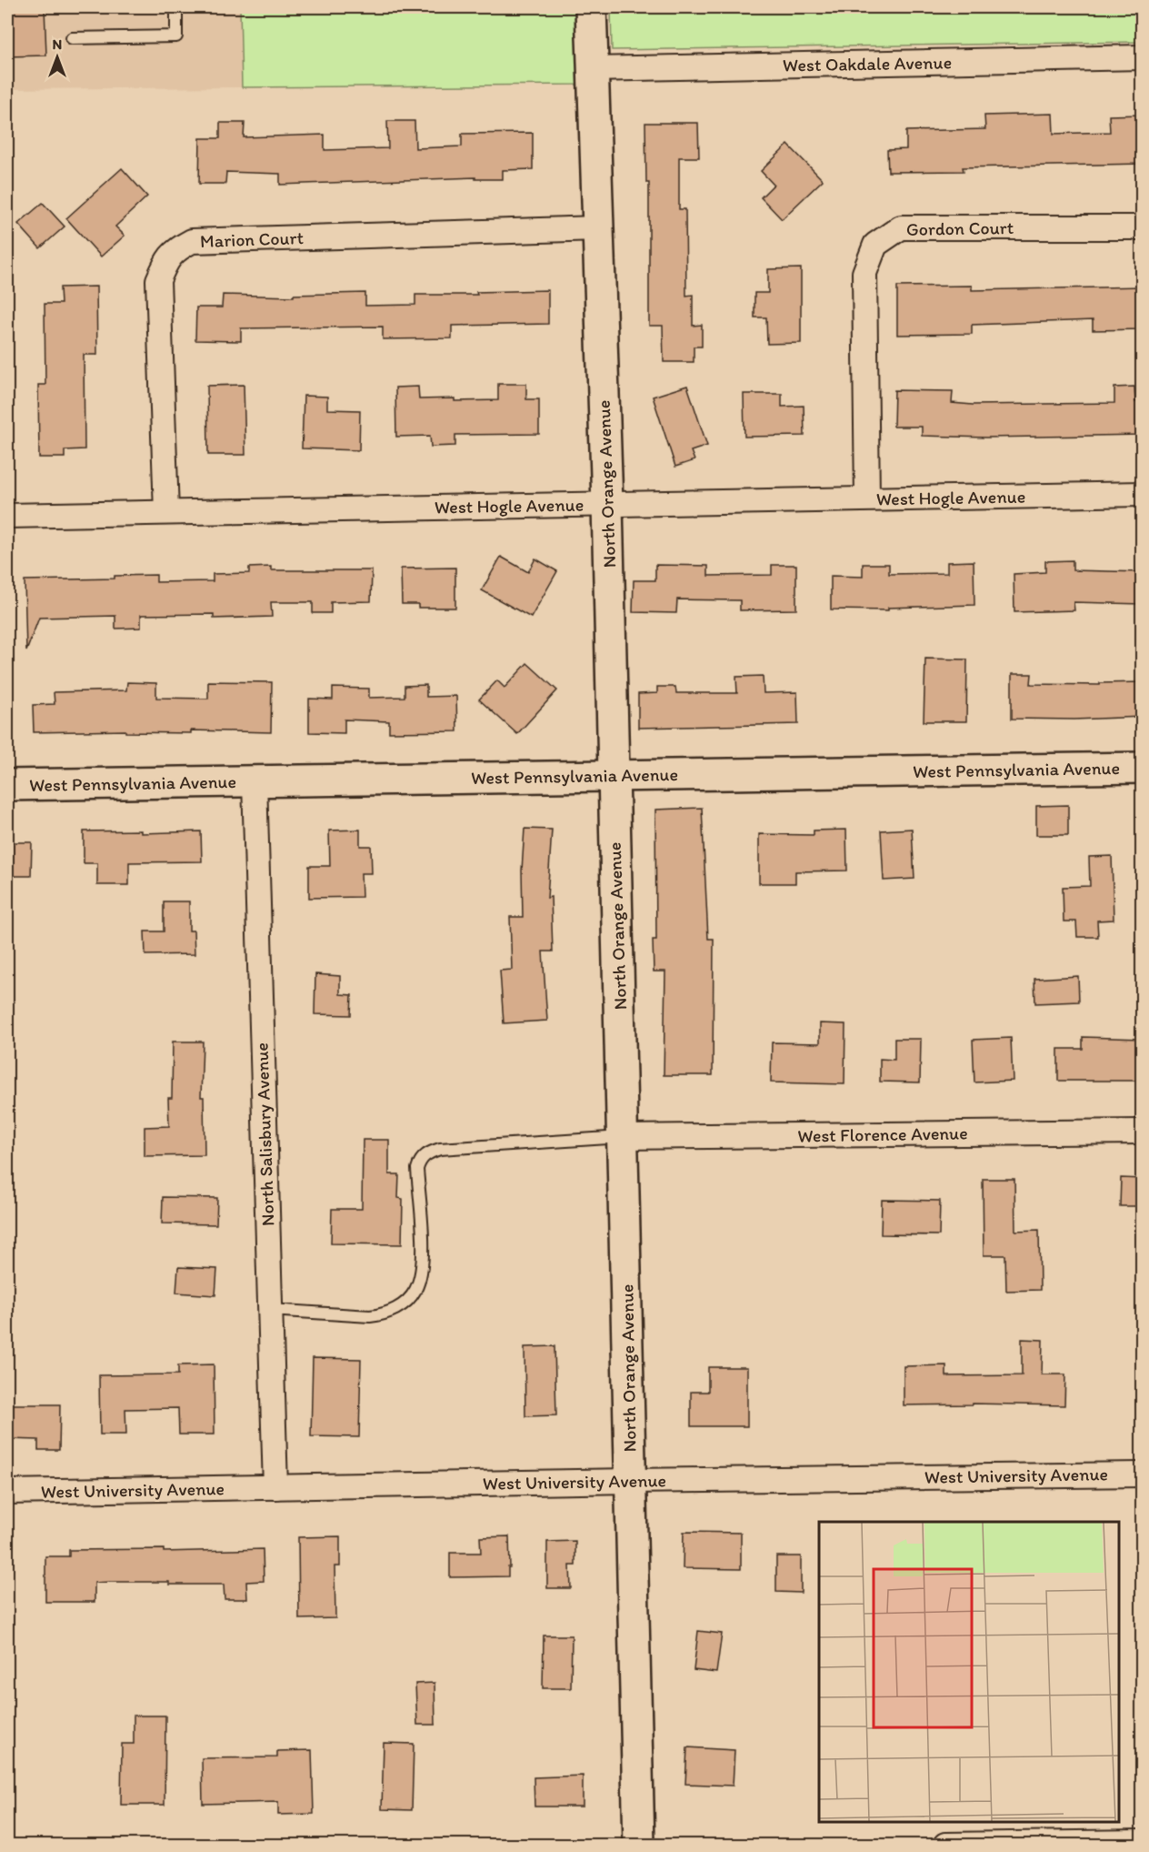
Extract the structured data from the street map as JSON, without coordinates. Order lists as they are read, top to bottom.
{
  "streets": {
    "street": [
      "West Oakdale Avenue",
      "Gordon Court",
      "Marion Court",
      "North Orange Avenue",
      "West Hogle Avenue",
      "West Pennsylvania Avenue",
      "North Salisbury Avenue",
      "West Florence Avenue",
      "West University Avenue"
    ]
  },
  "crossings": [
    ["West Oakdale Avenue", "North Orange Avenue"],
    ["Gordon Court", "West Hogle Avenue"],
    ["Marion Court", "North Orange Avenue"],
    ["Marion Court", "West Hogle Avenue"],
    ["North Orange Avenue", "West Hogle Avenue"],
    ["North Orange Avenue", "West Pennsylvania Avenue"],
    ["North Orange Avenue", "West Florence Avenue"],
    ["North Orange Avenue", "West University Avenue"],
    ["West Pennsylvania Avenue", "North Salisbury Avenue"],
    ["North Salisbury Avenue", "West University Avenue"]
  ],
  "north": "top"
}
